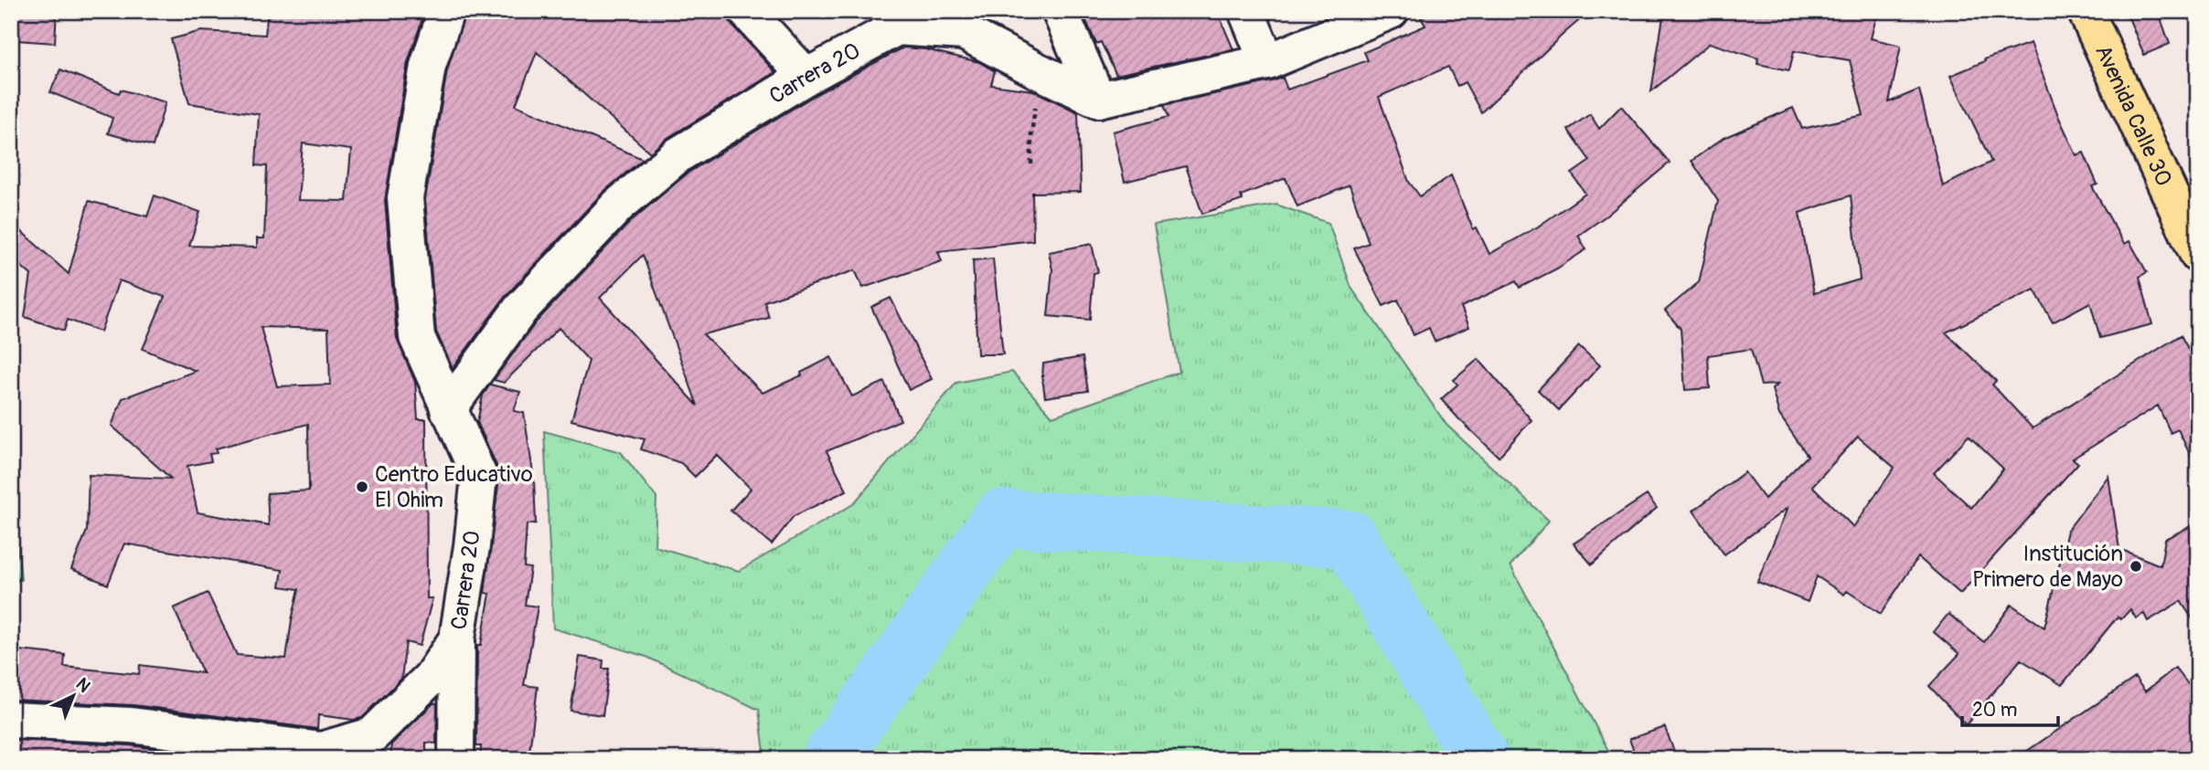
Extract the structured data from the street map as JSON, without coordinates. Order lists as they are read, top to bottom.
{
  "streets": {
    "main road": ["Avenida Calle 30"],
    "street": ["Carrera 20"]
  },
  "places": ["Centro Educativo El Ohim", "Institución Primero de Mayo"],
  "scale_bar": "20 m",
  "north": "top right"
}
